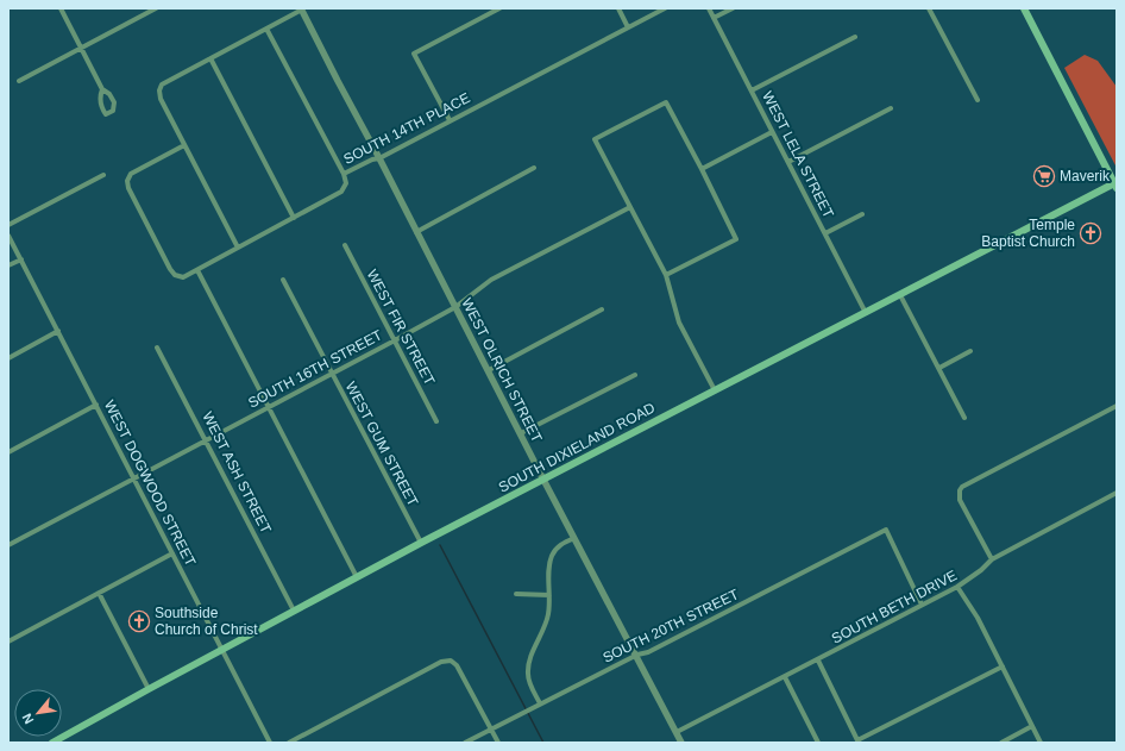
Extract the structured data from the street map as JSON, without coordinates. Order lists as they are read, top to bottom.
{
  "streets": {
    "main road": ["SOUTH DIXIELAND ROAD"],
    "street": [
      "SOUTH 14TH PLACE",
      "WEST LELA STREET",
      "WEST FIR STREET",
      "SOUTH 16TH STREET",
      "WEST OLRICH STREET",
      "WEST GUM STREET",
      "WEST ASH STREET",
      "WEST DOGWOOD STREET",
      "SOUTH BETH DRIVE",
      "SOUTH 20TH STREET"
    ]
  },
  "crossings": [
    ["SOUTH 14TH PLACE", "WEST OLRICH STREET"],
    ["WEST LELA STREET", "SOUTH DIXIELAND ROAD"],
    ["WEST FIR STREET", "SOUTH 16TH STREET"],
    ["SOUTH 16TH STREET", "WEST OLRICH STREET"],
    ["SOUTH 16TH STREET", "WEST GUM STREET"],
    ["SOUTH 16TH STREET", "WEST ASH STREET"],
    ["SOUTH 16TH STREET", "WEST DOGWOOD STREET"],
    ["WEST OLRICH STREET", "SOUTH DIXIELAND ROAD"],
    ["WEST OLRICH STREET", "SOUTH BETH DRIVE"],
    ["WEST OLRICH STREET", "SOUTH 20TH STREET"],
    ["WEST GUM STREET", "SOUTH DIXIELAND ROAD"],
    ["SOUTH DIXIELAND ROAD", "WEST ASH STREET"],
    ["SOUTH DIXIELAND ROAD", "WEST DOGWOOD STREET"],
    ["SOUTH BETH DRIVE", "SOUTH 20TH STREET"]
  ],
  "places": {
    "supermarket": ["Maverik"],
    "church": ["Temple Baptist Church", "Southside Church of Christ"]
  },
  "north": "bottom left"
}
